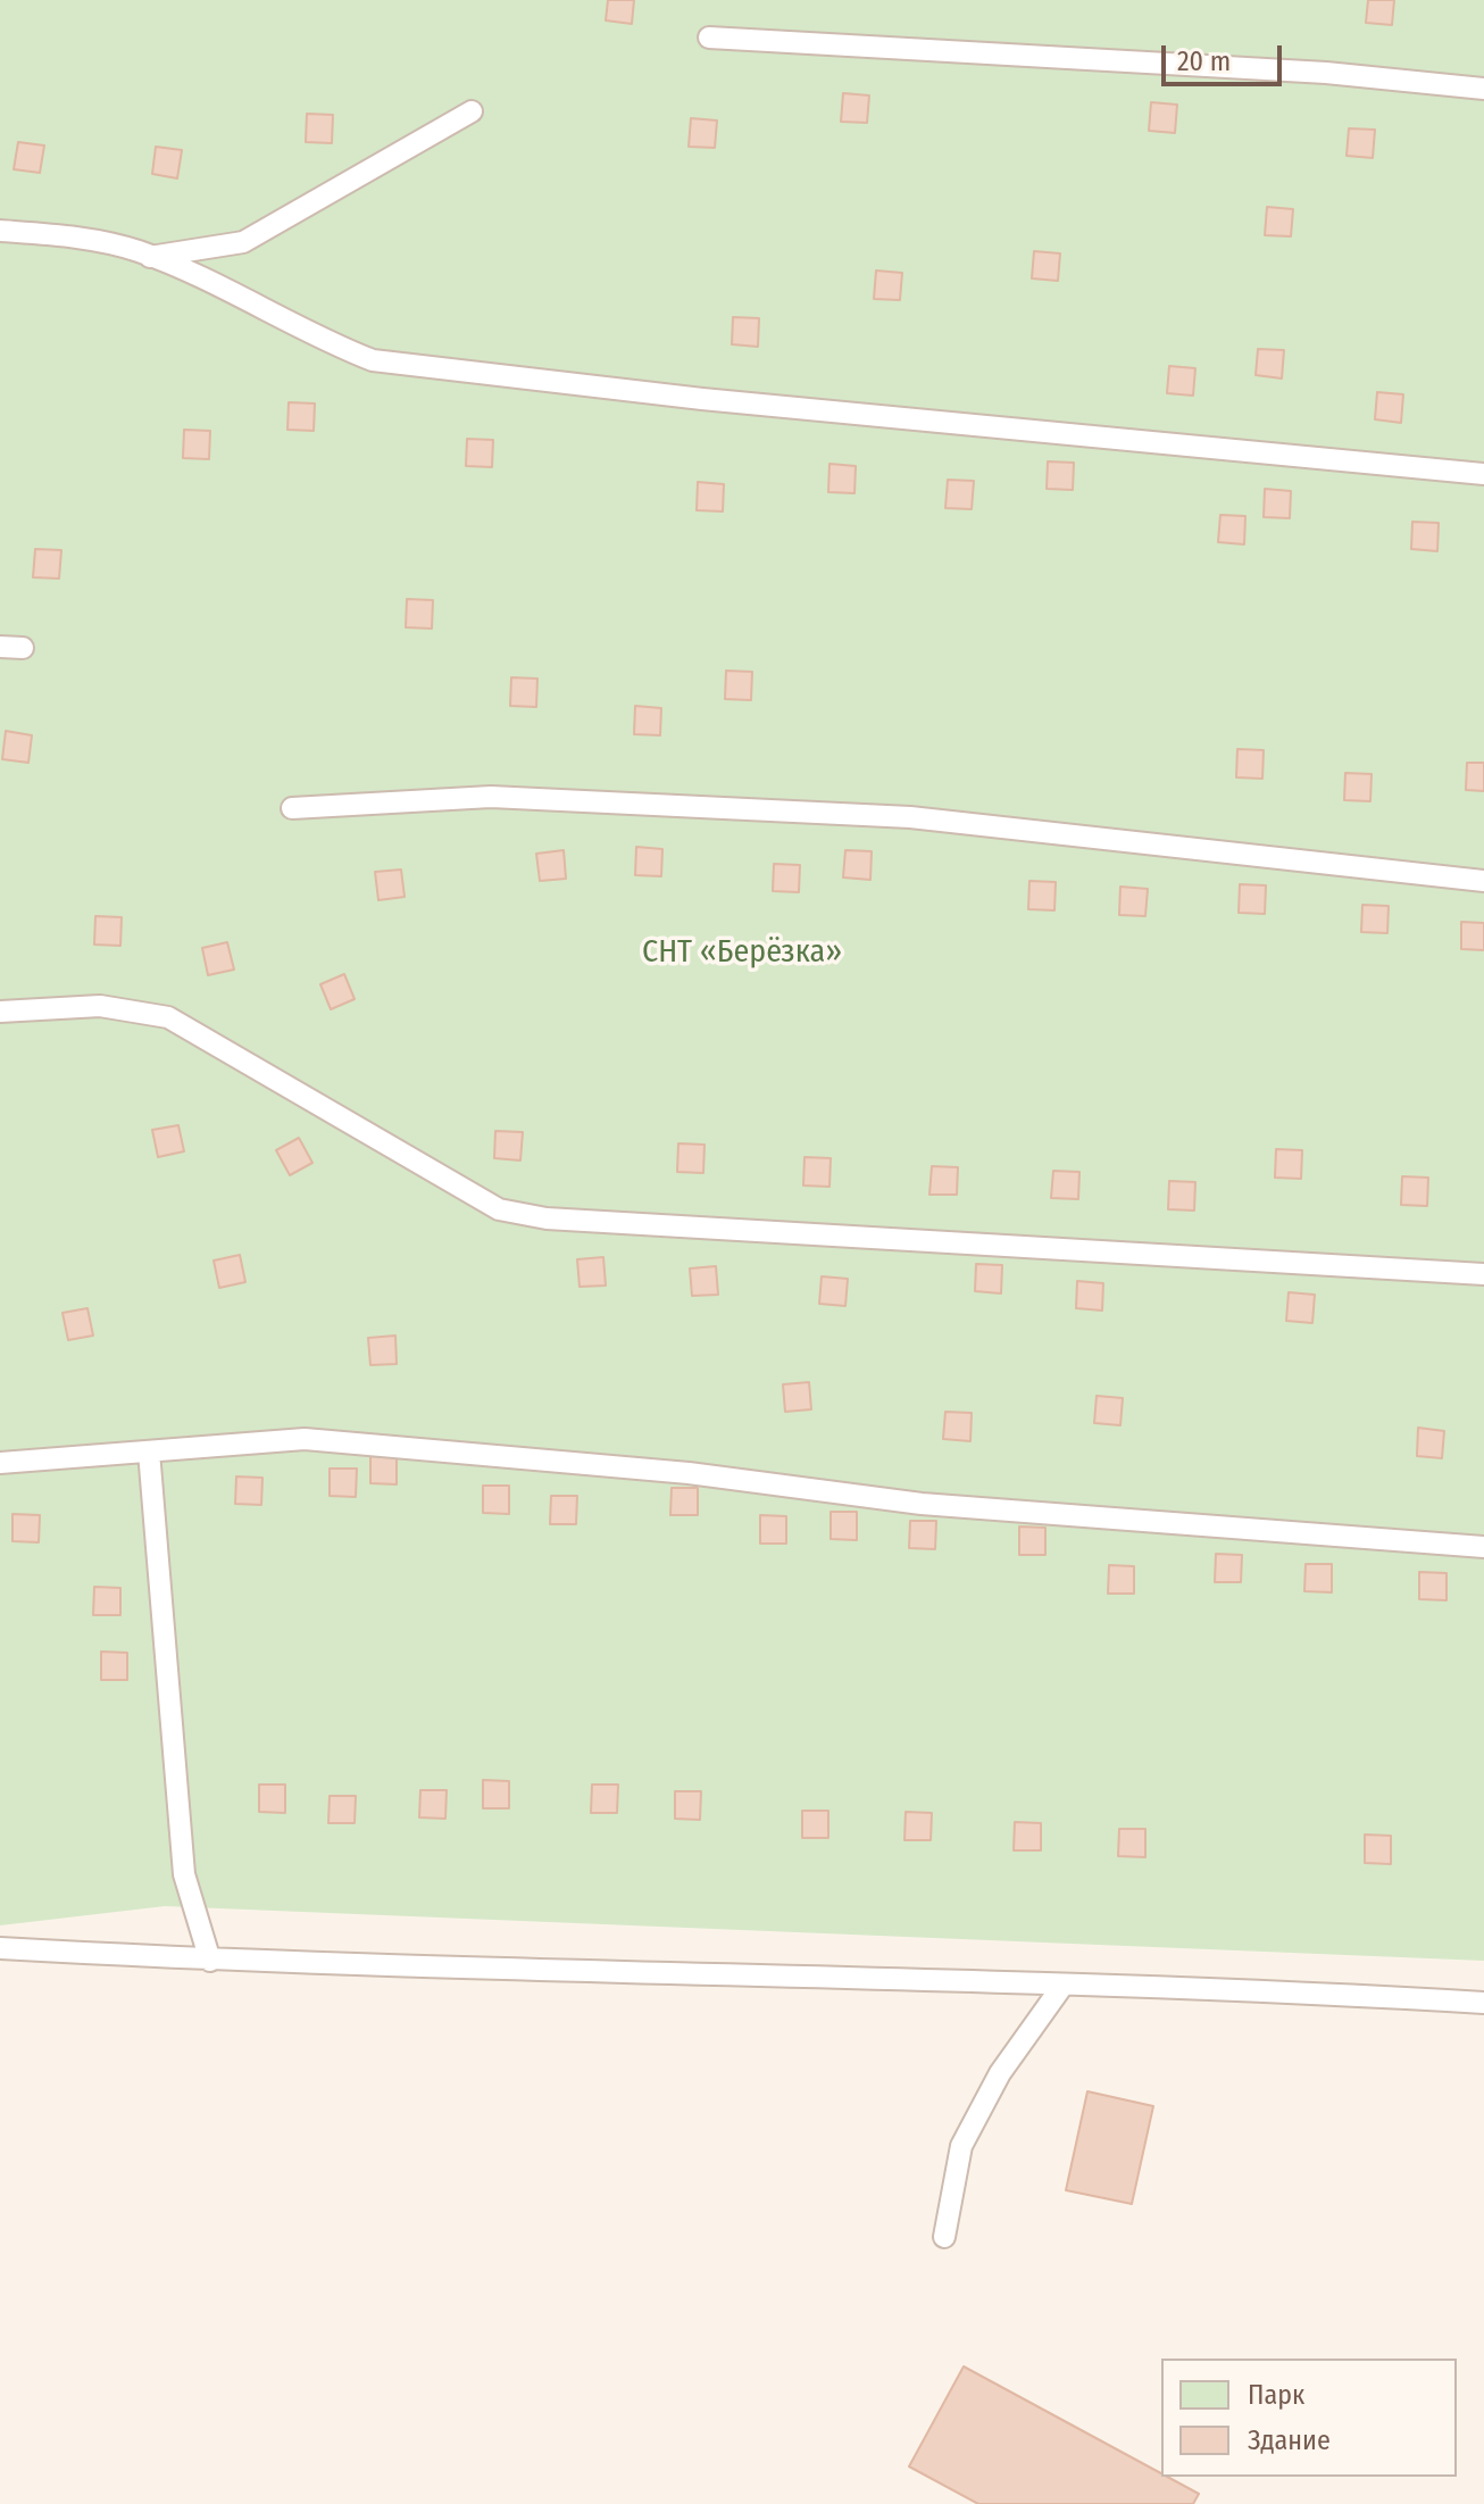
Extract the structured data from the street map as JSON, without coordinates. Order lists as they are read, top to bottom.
{
  "parks": ["СНТ «Берёзка»"],
  "legend": ["Парк", "Здание"],
  "scale_bar": "20 m"
}
